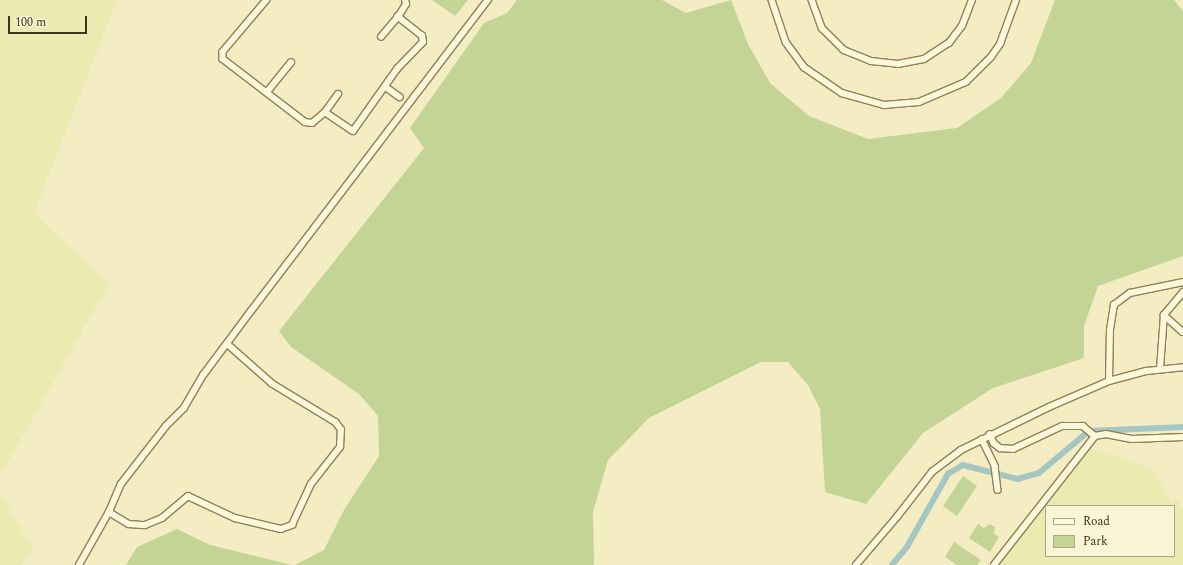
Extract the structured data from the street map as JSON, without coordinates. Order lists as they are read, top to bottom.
{
  "legend": ["Road", "Park"],
  "scale_bar": "100 m"
}
